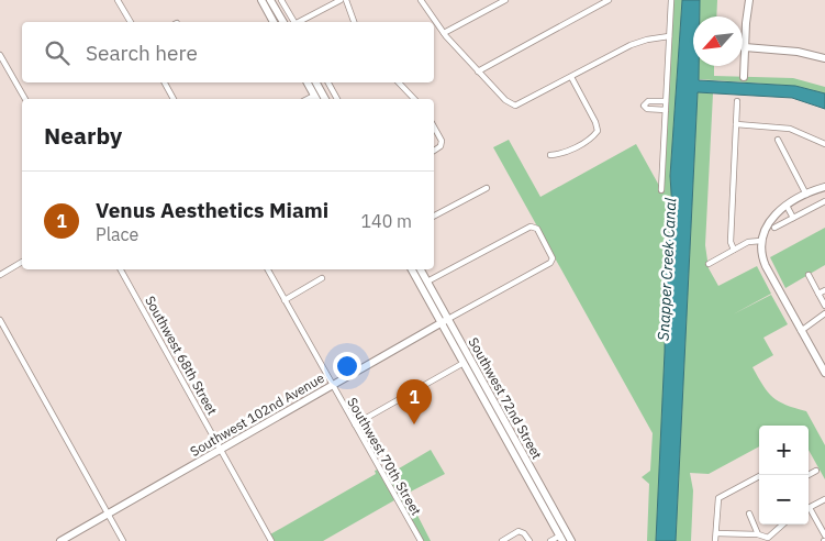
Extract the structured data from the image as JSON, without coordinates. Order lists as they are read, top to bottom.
{
  "streets": {
    "street": [
      "Southwest 68th Street",
      "Southwest 72nd Street",
      "Southwest 102nd Avenue",
      "Southwest 70th Street"
    ]
  },
  "crossings": [
    ["Southwest 68th Street", "Southwest 102nd Avenue"],
    ["Southwest 72nd Street", "Southwest 102nd Avenue"],
    ["Southwest 102nd Avenue", "Southwest 70th Street"]
  ],
  "water": ["Snapper Creek Canal"],
  "north": "bottom left",
  "page": {
    "search": "Search here",
    "heading": "Nearby",
    "list": [
      {
        "mark": "1",
        "name": "Venus Aesthetics Miami",
        "note": "Place",
        "value": "140 m"
      }
    ],
    "pins": "1",
    "map_buttons": ["+", "−"]
  }
}
